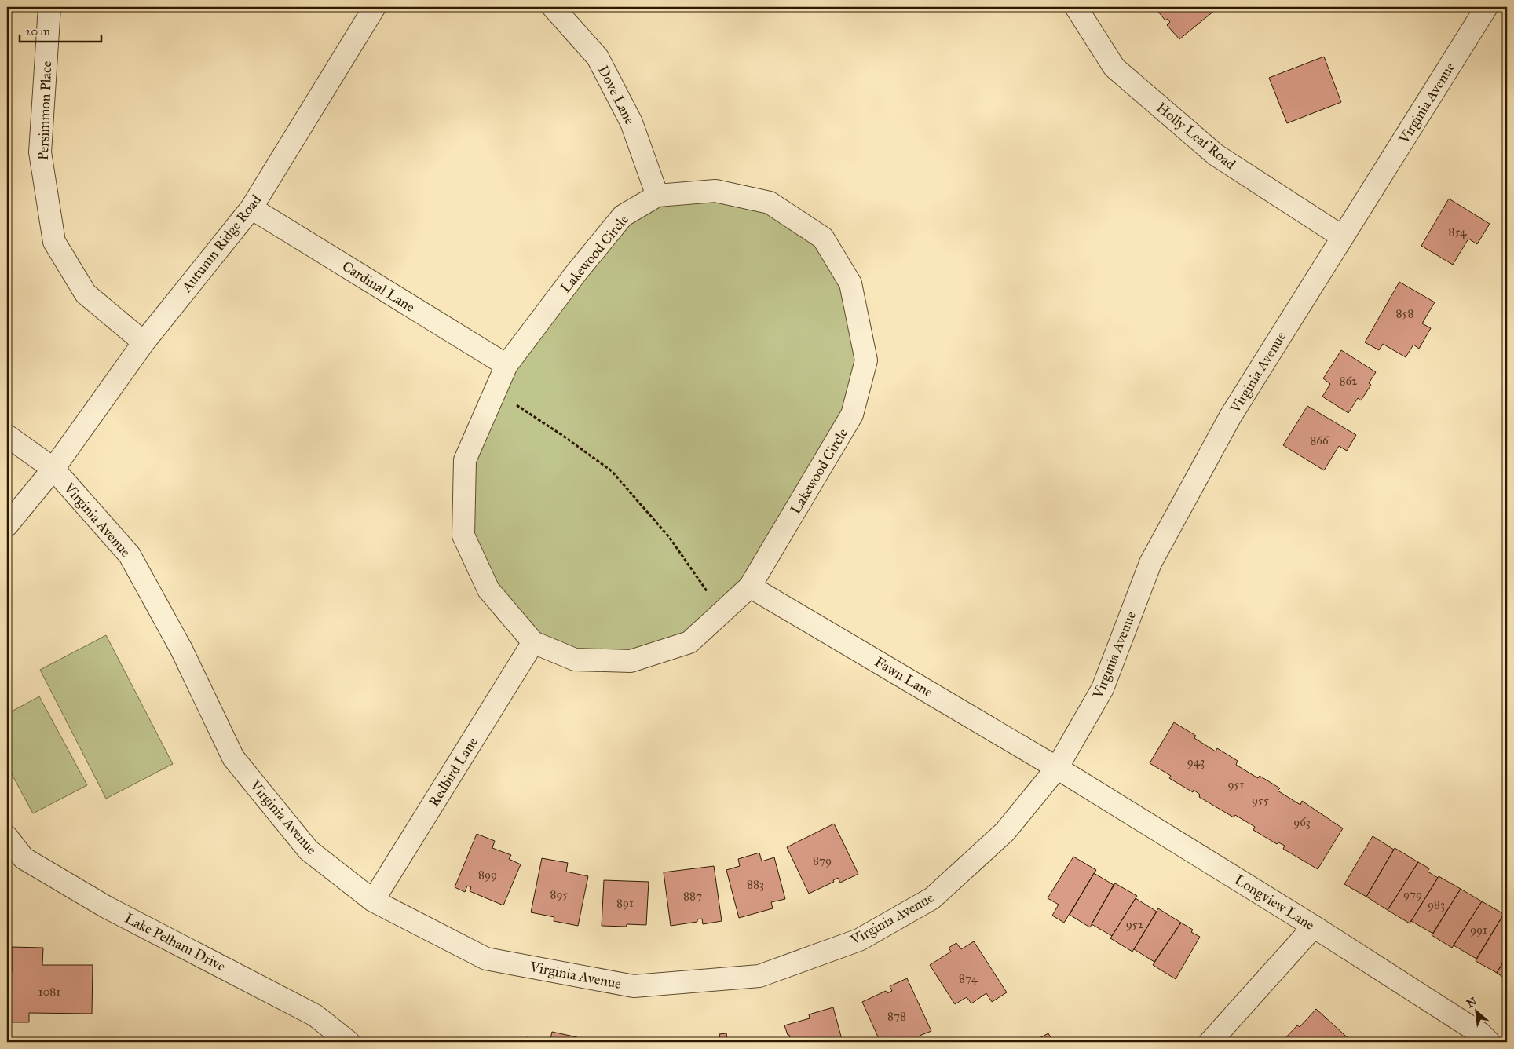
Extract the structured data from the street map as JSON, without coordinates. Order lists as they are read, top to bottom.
{
  "streets": {
    "street": [
      "Dove Lane",
      "Virginia Avenue",
      "Persimmon Place",
      "Holly Leaf Road",
      "Autumn Ridge Road",
      "Lakewood Circle",
      "Cardinal Lane",
      "Fawn Lane",
      "Redbird Lane",
      "Longview Lane",
      "Lake Pelham Drive"
    ]
  },
  "crossings": [
    ["Dove Lane", "Lakewood Circle"],
    ["Virginia Avenue", "Holly Leaf Road"],
    ["Virginia Avenue", "Autumn Ridge Road"],
    ["Virginia Avenue", "Fawn Lane"],
    ["Virginia Avenue", "Redbird Lane"],
    ["Virginia Avenue", "Longview Lane"],
    ["Persimmon Place", "Autumn Ridge Road"],
    ["Autumn Ridge Road", "Cardinal Lane"],
    ["Lakewood Circle", "Cardinal Lane"],
    ["Lakewood Circle", "Fawn Lane"],
    ["Lakewood Circle", "Redbird Lane"],
    ["Fawn Lane", "Longview Lane"]
  ],
  "house_numbers": [
    "854",
    "858",
    "862",
    "866",
    "943",
    "951",
    "955",
    "963",
    "879",
    "899",
    "883",
    "895",
    "979",
    "887",
    "891",
    "983",
    "952",
    "991",
    "874",
    "1081",
    "878"
  ],
  "scale_bar": "20 m",
  "north": "top left"
}
